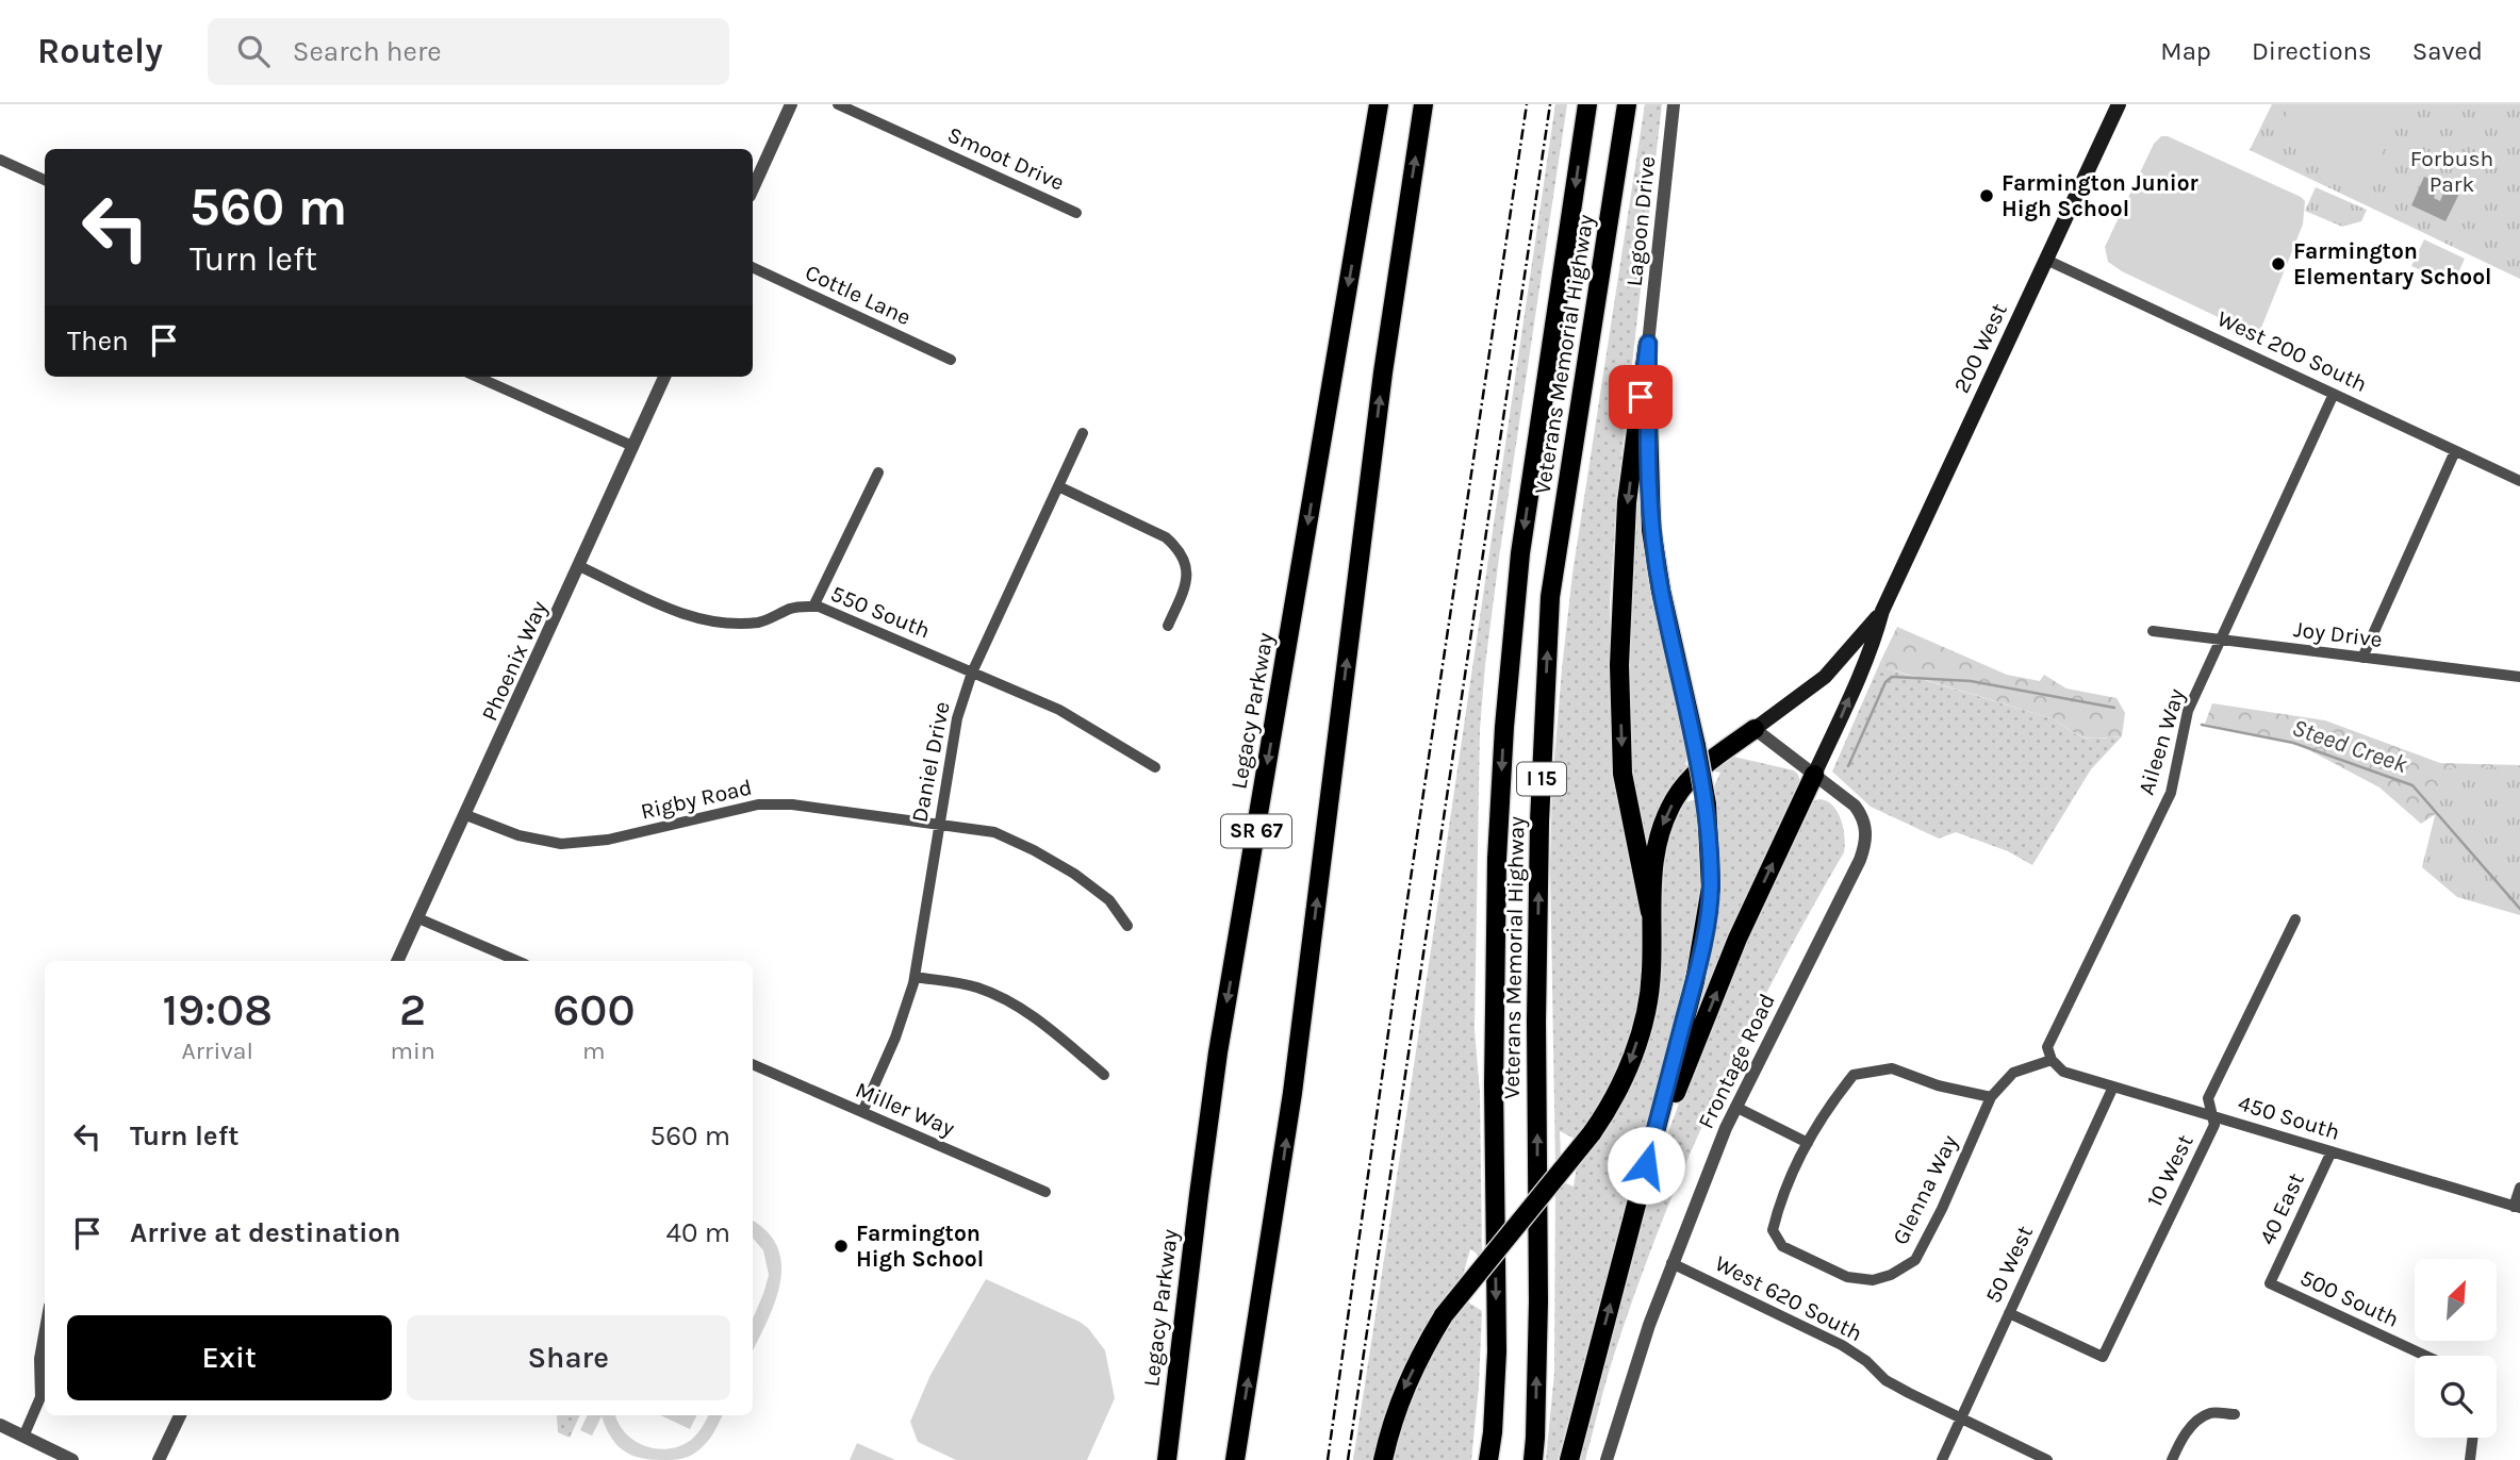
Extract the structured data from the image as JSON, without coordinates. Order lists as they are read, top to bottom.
{
  "streets": {
    "highway": [
      "Veterans Memorial Highway",
      "Legacy Parkway",
      "I 15",
      "SR 67"
    ],
    "main road": ["200 West"],
    "street": [
      "Smoot Drive",
      "Lagoon Drive",
      "Cottle Lane",
      "West 200 South",
      "550 South",
      "Joy Drive",
      "Phoenix Way",
      "Aileen Way",
      "Daniel Drive",
      "Rigby Road",
      "Frontage Road",
      "Miller Way",
      "450 South",
      "10 West",
      "Glenna Way",
      "40 East",
      "50 West",
      "West 620 South",
      "500 South"
    ]
  },
  "crossings": [
    ["200 West", "West 200 South"],
    ["West 200 South", "Aileen Way"],
    ["550 South", "Phoenix Way"],
    ["550 South", "Daniel Drive"],
    ["Joy Drive", "Aileen Way"],
    ["Phoenix Way", "Rigby Road"],
    ["Aileen Way", "450 South"],
    ["Aileen Way", "Glenna Way"],
    ["Daniel Drive", "Rigby Road"],
    ["Daniel Drive", "Miller Way"],
    ["Frontage Road", "West 620 South"],
    ["450 South", "10 West"],
    ["450 South", "Glenna Way"],
    ["450 South", "40 East"],
    ["450 South", "50 West"],
    ["10 West", "50 West"],
    ["40 East", "500 South"],
    ["50 West", "West 620 South"]
  ],
  "water": ["Steed Creek"],
  "parks": ["Forbush Park"],
  "places": ["Farmington Junior High School", "Farmington Elementary School", "Farmington High School"],
  "north": "top right",
  "page": {
    "header": "Routely",
    "search": "Search here",
    "nav": ["Map", "Directions", "Saved"],
    "turn": ["560 m", "Turn left"],
    "then": "Then",
    "eta": [
      "19:08",
      "Arrival",
      "2",
      "min",
      "600",
      "m"
    ],
    "list": [
      {
        "name": "Turn left",
        "value": "560 m"
      },
      {
        "name": "Arrive at destination",
        "value": "40 m"
      }
    ],
    "buttons": ["Exit", "Share"]
  }
}
